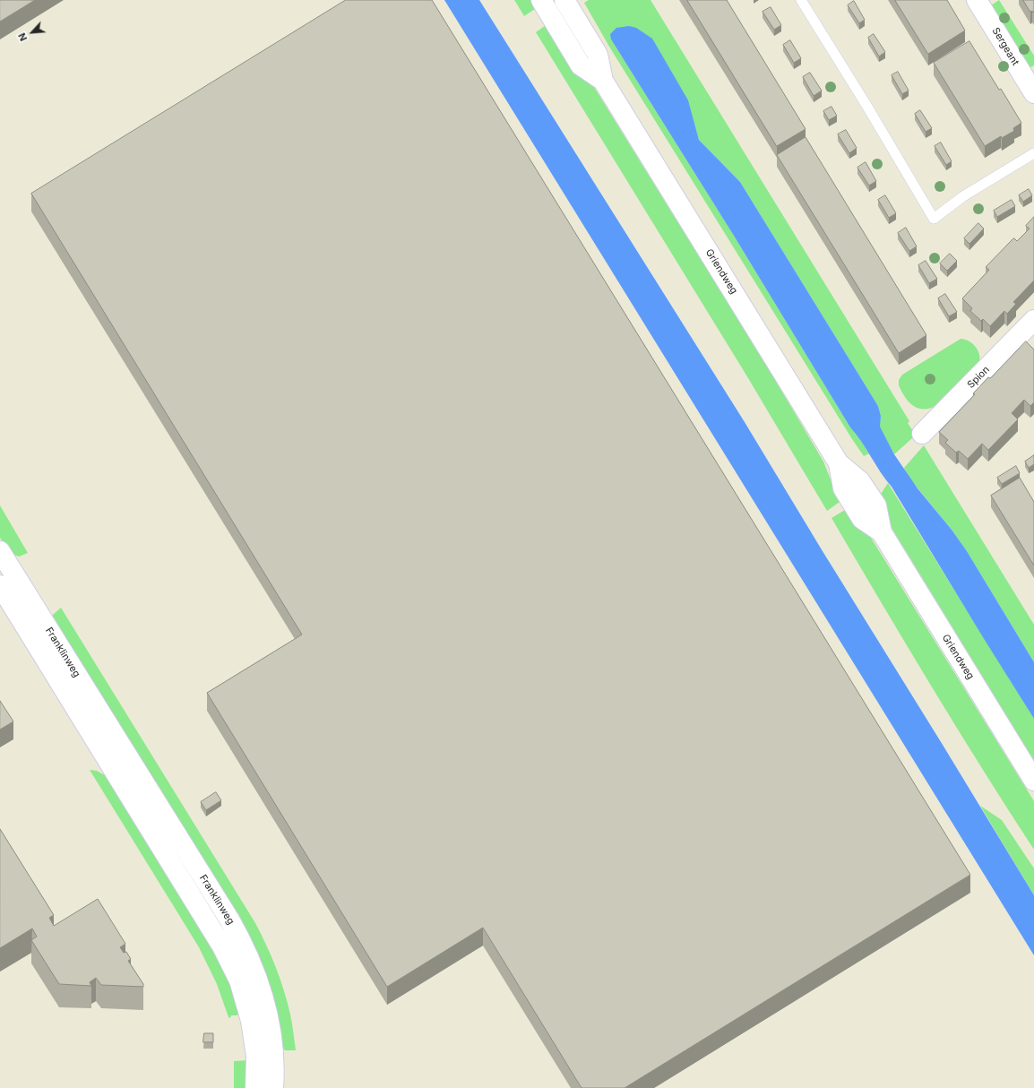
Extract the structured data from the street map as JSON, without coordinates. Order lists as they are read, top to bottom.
{
  "streets": {
    "street": [
      "Sergeant",
      "Griendweg",
      "Spion",
      "Franklinweg"
    ]
  },
  "north": "bottom left"
}
